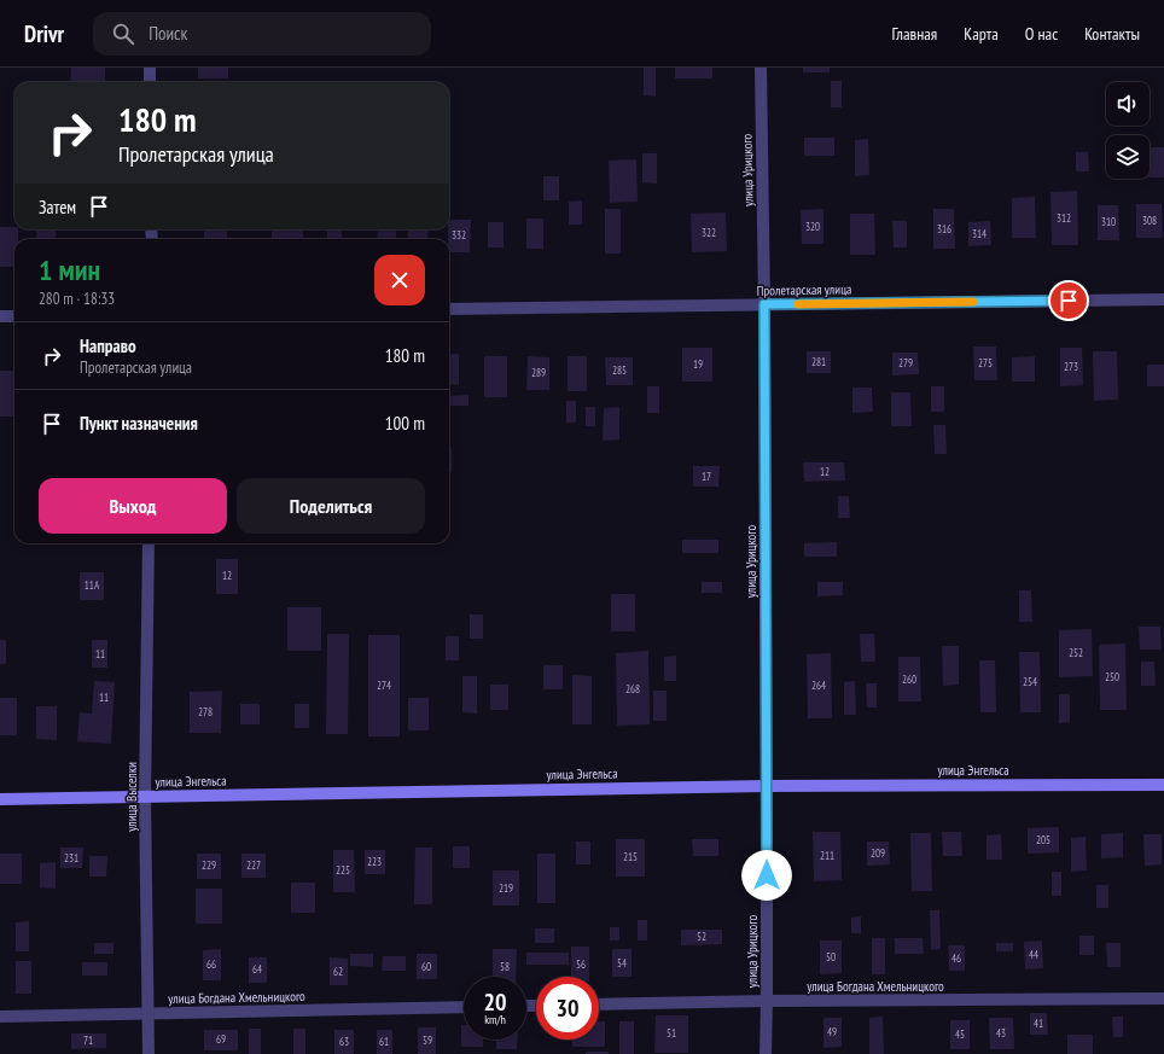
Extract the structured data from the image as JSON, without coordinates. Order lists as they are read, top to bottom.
{
  "streets": {
    "street": [
      "улица Урицкого",
      "Пролетарская улица",
      "улица Энгельса",
      "улица Выселки",
      "улица Богдана Хмельницкого"
    ]
  },
  "crossings": [
    ["улица Урицкого", "Пролетарская улица"],
    ["улица Урицкого", "улица Энгельса"],
    ["улица Урицкого", "улица Богдана Хмельницкого"],
    ["улица Энгельса", "улица Выселки"],
    ["улица Выселки", "улица Богдана Хмельницкого"]
  ],
  "house_numbers": [
    "312",
    "308",
    "310",
    "320",
    "316",
    "322",
    "314",
    "332",
    "281",
    "279",
    "275",
    "19",
    "273",
    "285",
    "289",
    "12",
    "17",
    "12",
    "11А",
    "252",
    "11",
    "250",
    "260",
    "254",
    "274",
    "264",
    "268",
    "11",
    "278",
    "205",
    "209",
    "211",
    "215",
    "231",
    "223",
    "229",
    "227",
    "225",
    "219",
    "52",
    "44",
    "50",
    "46",
    "54",
    "66",
    "56",
    "60",
    "58",
    "64",
    "62",
    "41",
    "49",
    "51",
    "43",
    "45",
    "69",
    "71",
    "59",
    "63",
    "61"
  ],
  "page": {
    "header": "Drivr",
    "search": "Поиск",
    "nav": [
      "Главная",
      "Карта",
      "О нас",
      "Контакты"
    ],
    "turn": ["180 m", "Пролетарская улица"],
    "then": "Затем",
    "heading": ["1 мин", "280 m · 18:33"],
    "list": [
      {
        "name": "Направо",
        "note": "Пролетарская улица",
        "value": "180 m"
      },
      {
        "name": "Пункт назначения",
        "value": "100 m"
      }
    ],
    "buttons": ["Выход", "Поделиться"],
    "speed": "20 km/h",
    "limit": "30"
  }
}
